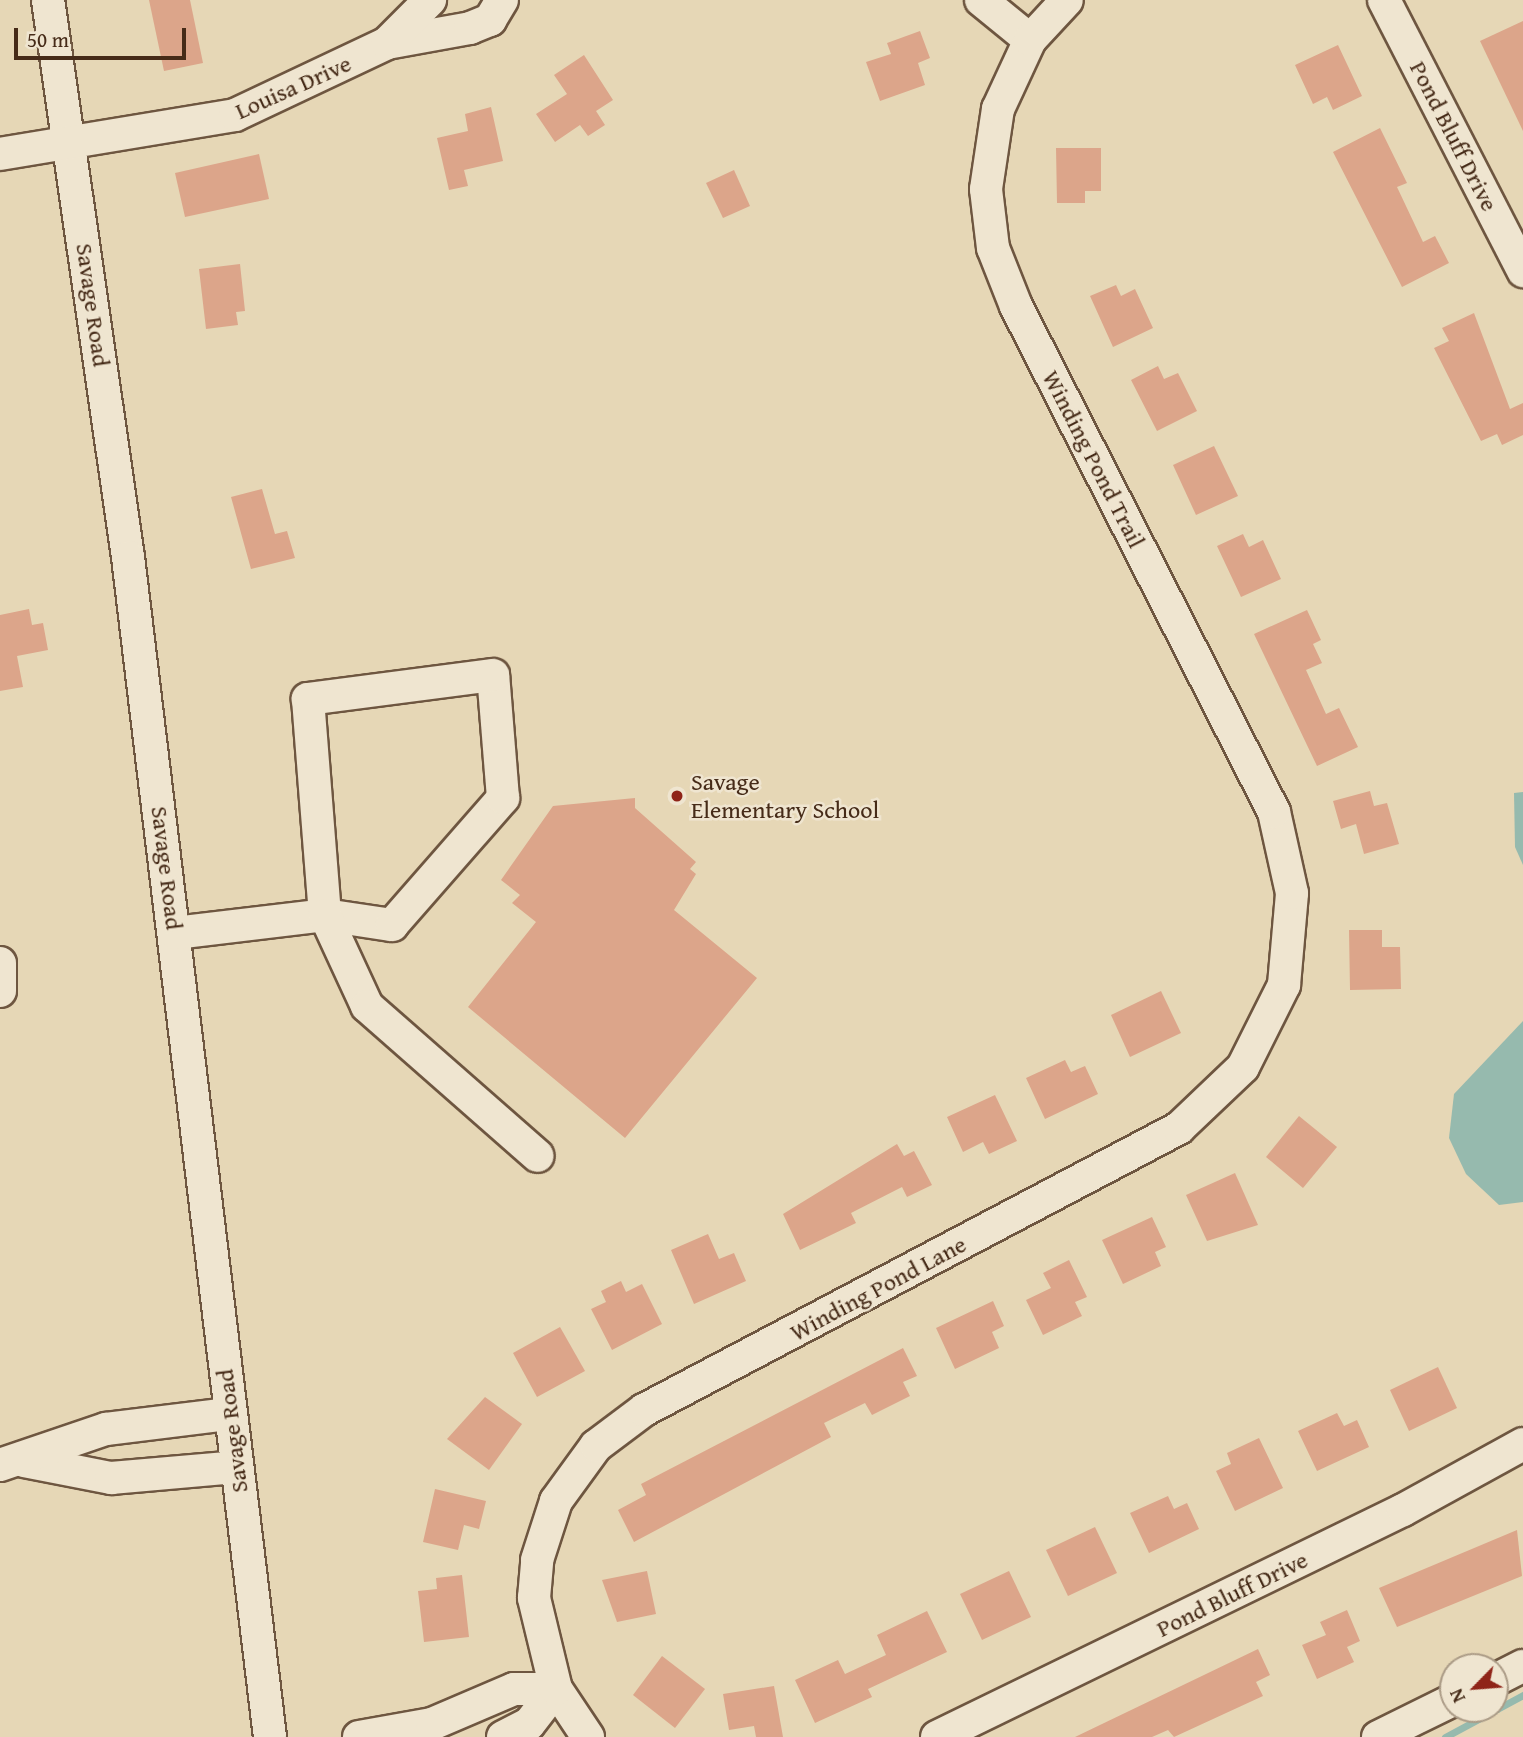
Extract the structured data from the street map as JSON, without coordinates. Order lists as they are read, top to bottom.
{
  "streets": {
    "street": [
      "Louisa Drive",
      "Pond Bluff Drive",
      "Savage Road",
      "Winding Pond Trail",
      "Winding Pond Lane"
    ]
  },
  "crossings": [
    ["Louisa Drive", "Savage Road"],
    ["Winding Pond Trail", "Winding Pond Lane"]
  ],
  "places": ["Savage Elementary School"],
  "scale_bar": "50 m",
  "north": "bottom left"
}
